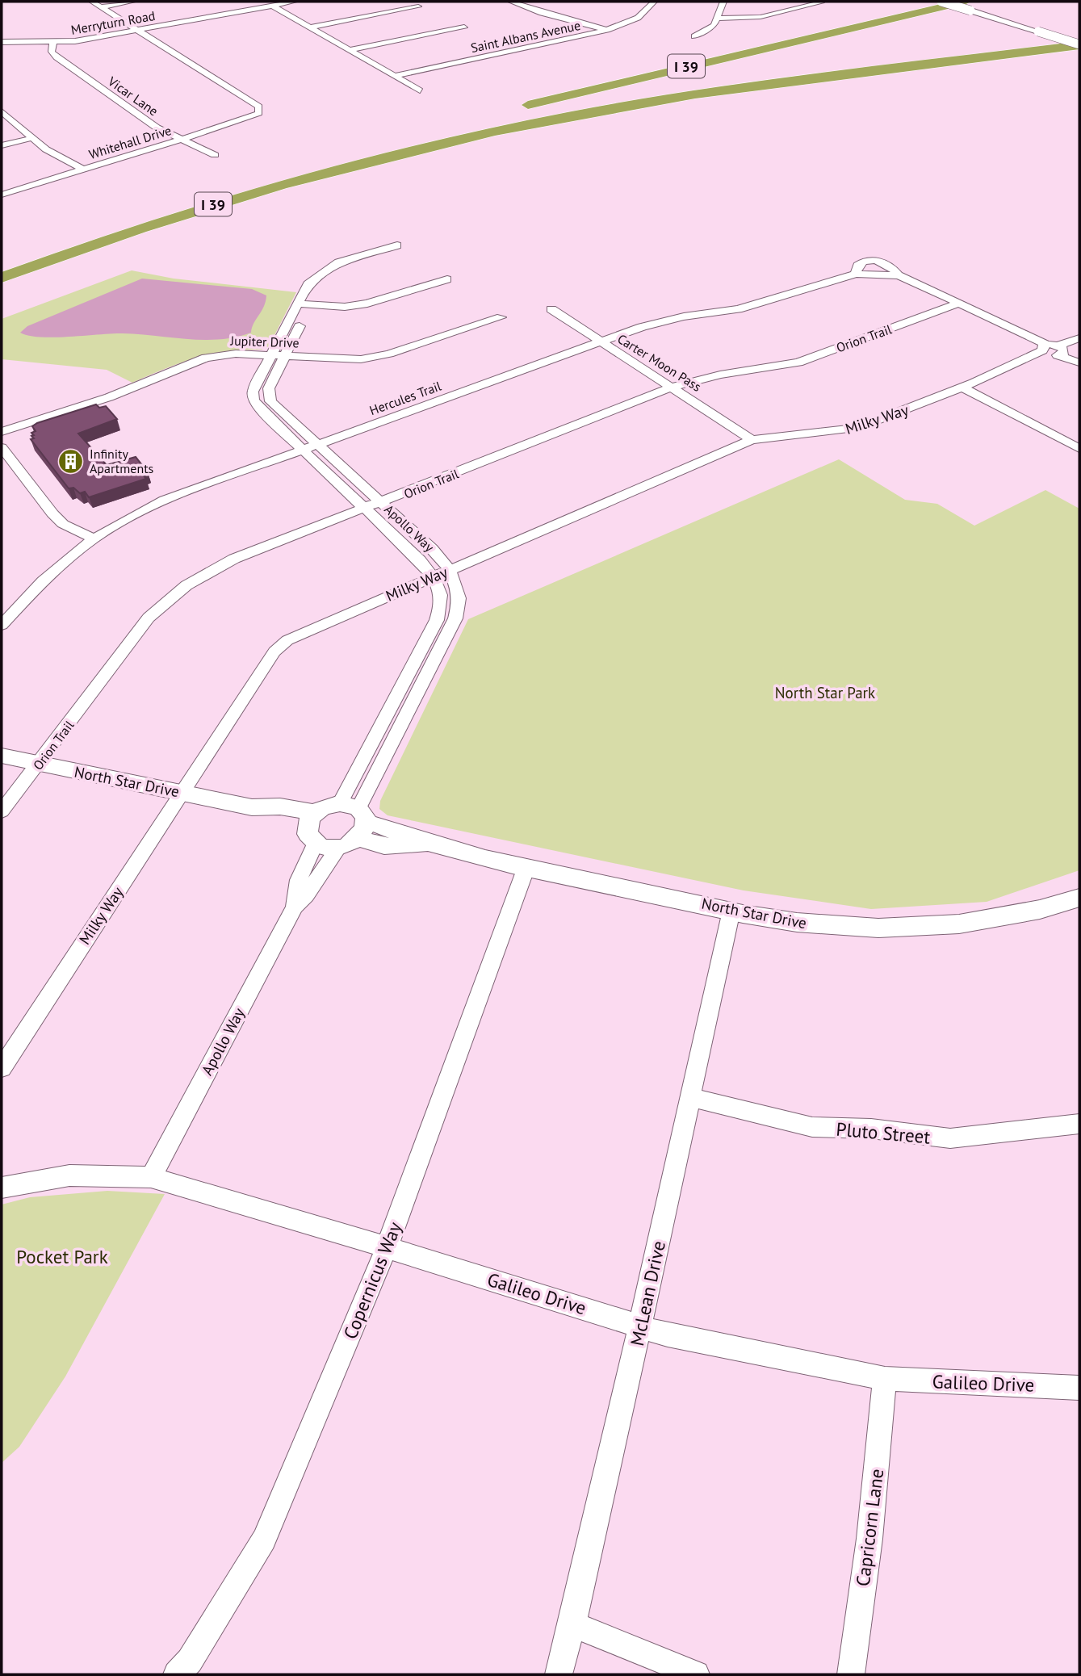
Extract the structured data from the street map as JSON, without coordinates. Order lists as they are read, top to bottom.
{
  "streets": {
    "highway": ["I 39"],
    "street": [
      "Merryturn Road",
      "Saint Albans Avenue",
      "Vicar Lane",
      "Whitehall Drive",
      "Orion Trail",
      "Jupiter Drive",
      "Carter Moon Pass",
      "Hercules Trail",
      "Milky Way",
      "Apollo Way",
      "North Star Drive",
      "Pluto Street",
      "Copernicus Way",
      "Galileo Drive",
      "McLean Drive",
      "Capricorn Lane"
    ]
  },
  "crossings": [
    ["Merryturn Road", "Vicar Lane"],
    ["Merryturn Road", "Whitehall Drive"],
    ["Vicar Lane", "Whitehall Drive"],
    ["Orion Trail", "Carter Moon Pass"],
    ["Orion Trail", "Hercules Trail"],
    ["Orion Trail", "Apollo Way"],
    ["Orion Trail", "North Star Drive"],
    ["Jupiter Drive", "Apollo Way"],
    ["Carter Moon Pass", "Hercules Trail"],
    ["Carter Moon Pass", "Milky Way"],
    ["Hercules Trail", "Apollo Way"],
    ["Milky Way", "Apollo Way"],
    ["Milky Way", "North Star Drive"],
    ["Apollo Way", "North Star Drive"],
    ["Apollo Way", "Galileo Drive"],
    ["North Star Drive", "Copernicus Way"],
    ["North Star Drive", "McLean Drive"],
    ["Pluto Street", "McLean Drive"],
    ["Copernicus Way", "Galileo Drive"],
    ["Galileo Drive", "McLean Drive"],
    ["Galileo Drive", "Capricorn Lane"]
  ],
  "parks": ["North Star Park", "Pocket Park"],
  "places": {
    "building": ["Infinity Apartments"]
  }
}
